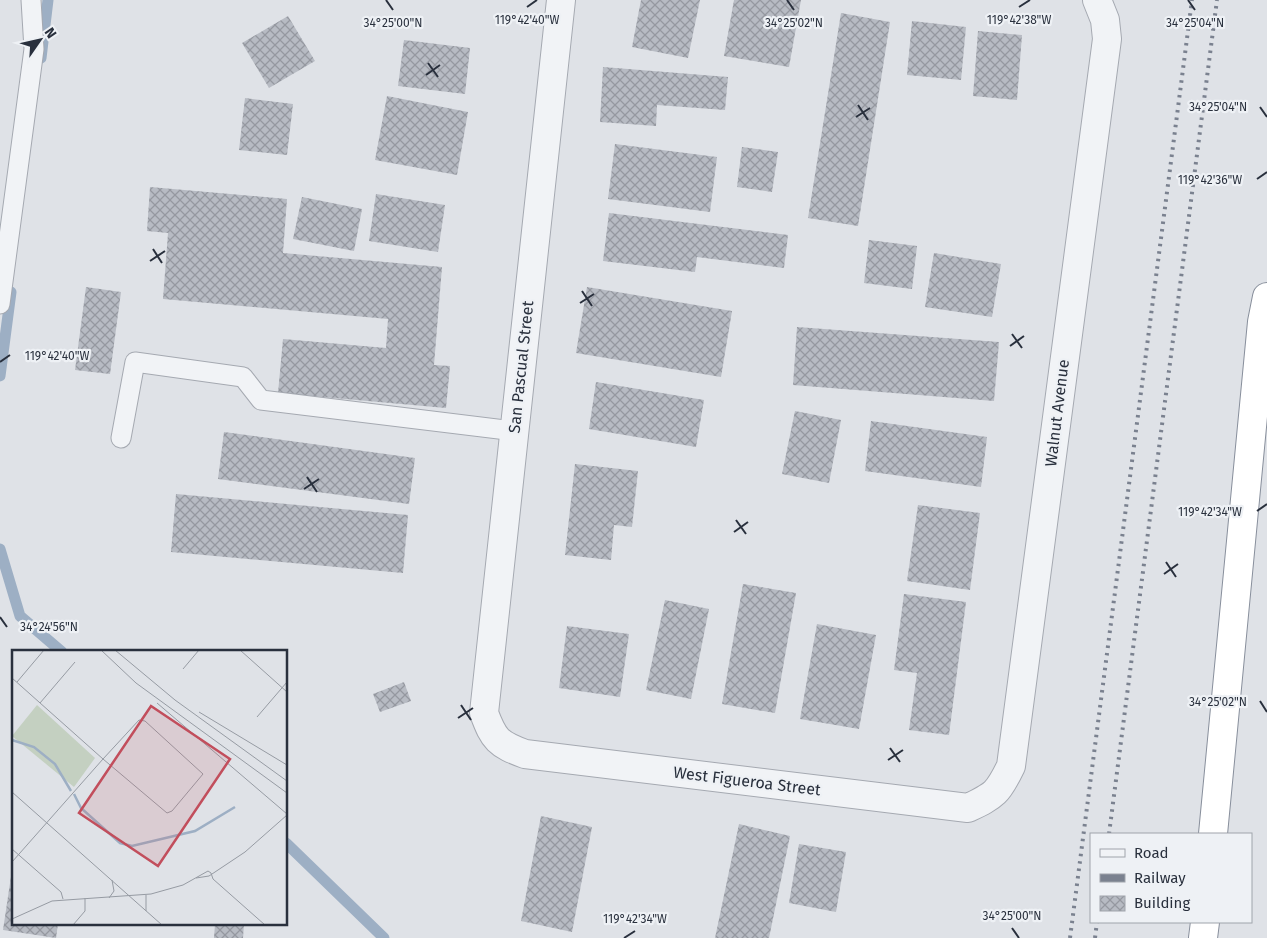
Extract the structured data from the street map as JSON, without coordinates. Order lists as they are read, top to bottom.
{
  "streets": {
    "street": ["San Pascual Street", "Walnut Avenue", "West Figueroa Street"]
  },
  "crossings": [
    ["San Pascual Street", "West Figueroa Street"],
    ["Walnut Avenue", "West Figueroa Street"]
  ],
  "legend": ["Road", "Railway", "Building"],
  "north": "top right",
  "coordinates": [
    "119°42'40\"W",
    "119°42'38\"W",
    "34°25'02\"N",
    "34°25'00\"N",
    "34°25'04\"N",
    "119°42'36\"W",
    "119°42'34\"W",
    "34°24'56\"N"
  ]
}
